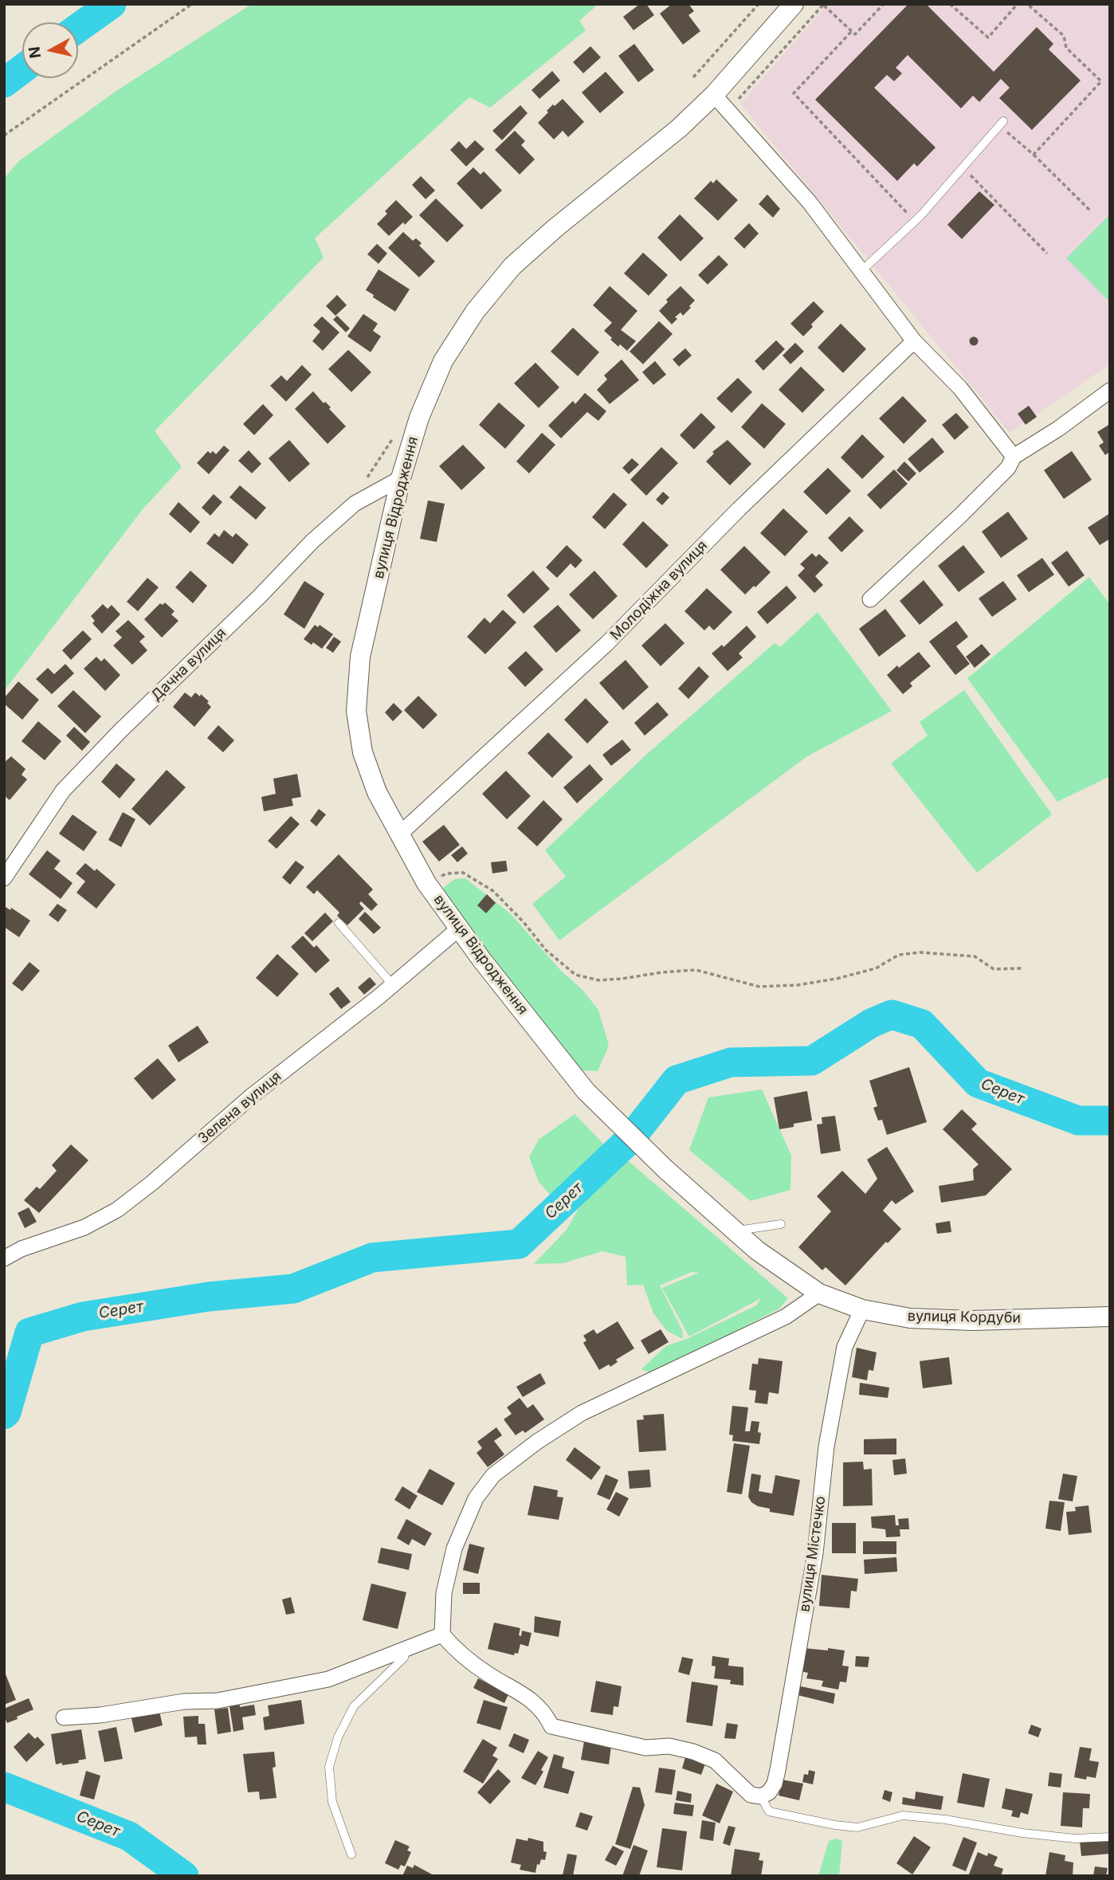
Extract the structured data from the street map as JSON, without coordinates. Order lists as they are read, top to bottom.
{
  "streets": {
    "street": [
      "вулиця Відродження",
      "Молодіжна вулиця",
      "Дачна вулиця",
      "Зелена вулиця",
      "вулиця Кордуби",
      "вулиця Містечко"
    ]
  },
  "crossings": [
    ["вулиця Відродження", "Молодіжна вулиця"],
    ["вулиця Відродження", "Дачна вулиця"],
    ["вулиця Відродження", "Зелена вулиця"],
    ["вулиця Відродження", "вулиця Кордуби"],
    ["вулиця Кордуби", "вулиця Містечко"]
  ],
  "water": ["Серет"],
  "north": "left"
}
